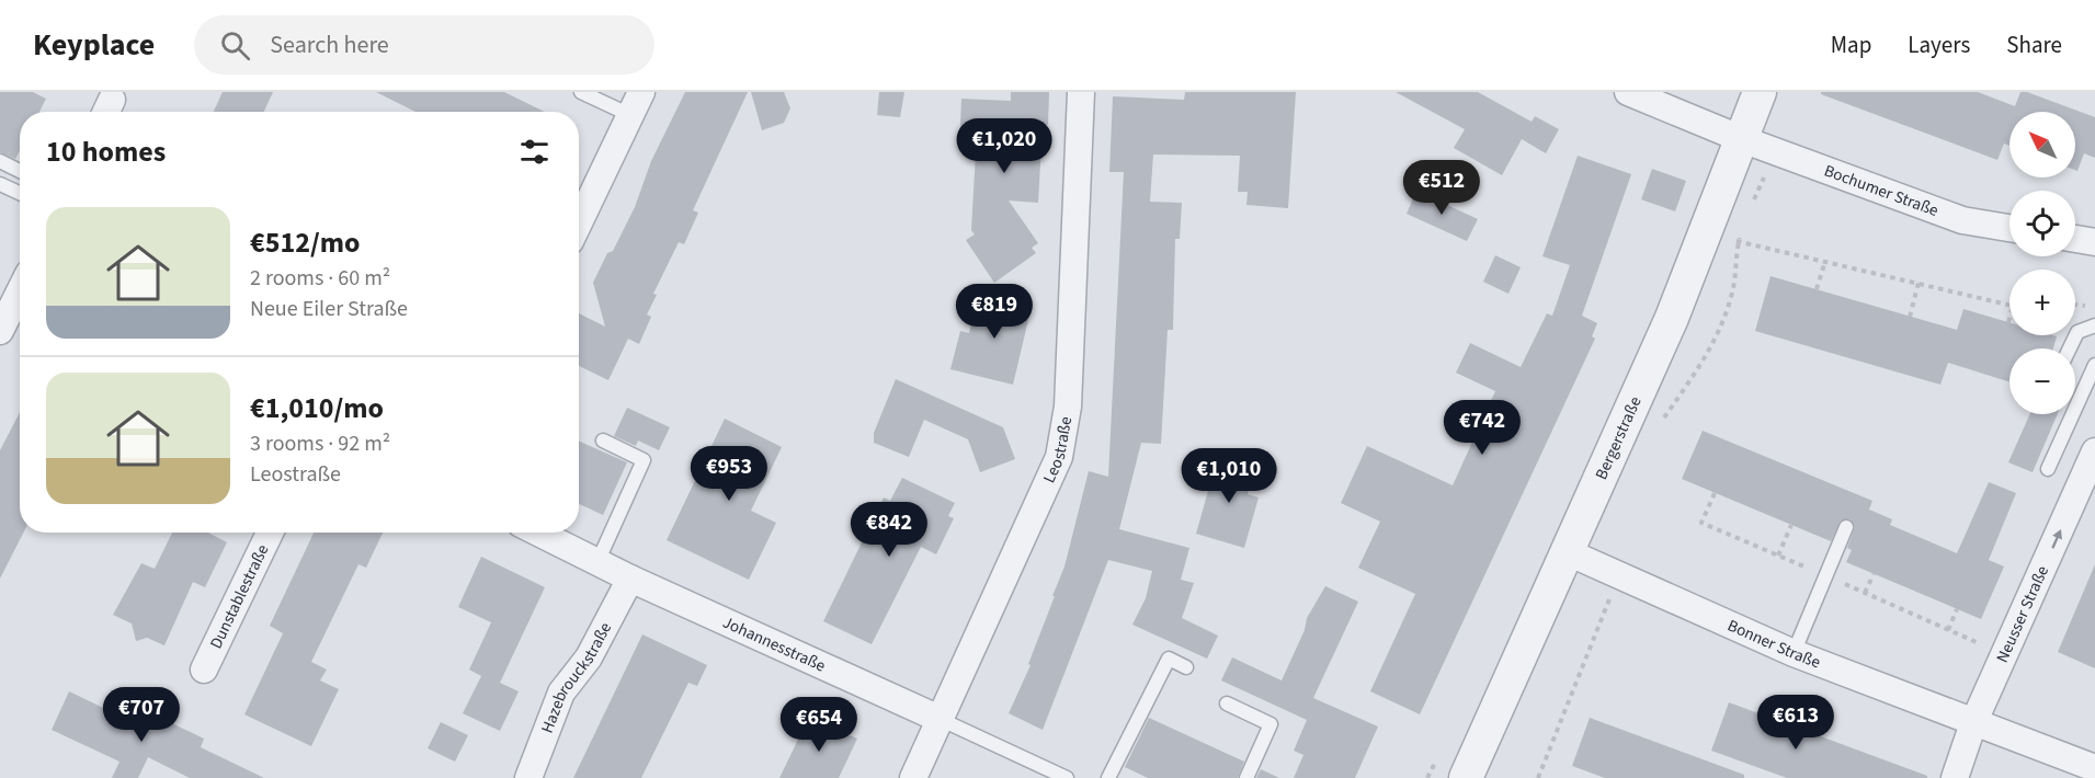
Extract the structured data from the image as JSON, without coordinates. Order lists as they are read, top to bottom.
{
  "streets": {
    "street": [
      "Bochumer Straße",
      "Bergerstraße",
      "Leostraße",
      "Dunstablestraße",
      "Neusser Straße",
      "Johannesstraße",
      "Bonner Straße",
      "Hazebrouckstraße"
    ]
  },
  "crossings": [
    ["Bochumer Straße", "Bergerstraße"],
    ["Bergerstraße", "Bonner Straße"],
    ["Leostraße", "Johannesstraße"],
    ["Neusser Straße", "Bonner Straße"],
    ["Johannesstraße", "Hazebrouckstraße"]
  ],
  "one_way": ["Neusser Straße"],
  "north": "top left",
  "page": {
    "header": "Keyplace",
    "search": "Search here",
    "nav": ["Map", "Layers", "Share"],
    "map_buttons": ["+", "−"],
    "heading": "10 homes",
    "price": [
      "€1,020",
      "€512",
      "€819",
      "€742",
      "€953",
      "€1,010",
      "€842",
      "€707",
      "€613",
      "€654"
    ],
    "list": [
      {
        "name": "€512/mo",
        "note": "2 rooms · 60 m² · Neue Eiler Straße"
      },
      {
        "name": "€1,010/mo",
        "note": "3 rooms · 92 m² · Leostraße"
      }
    ]
  }
}
